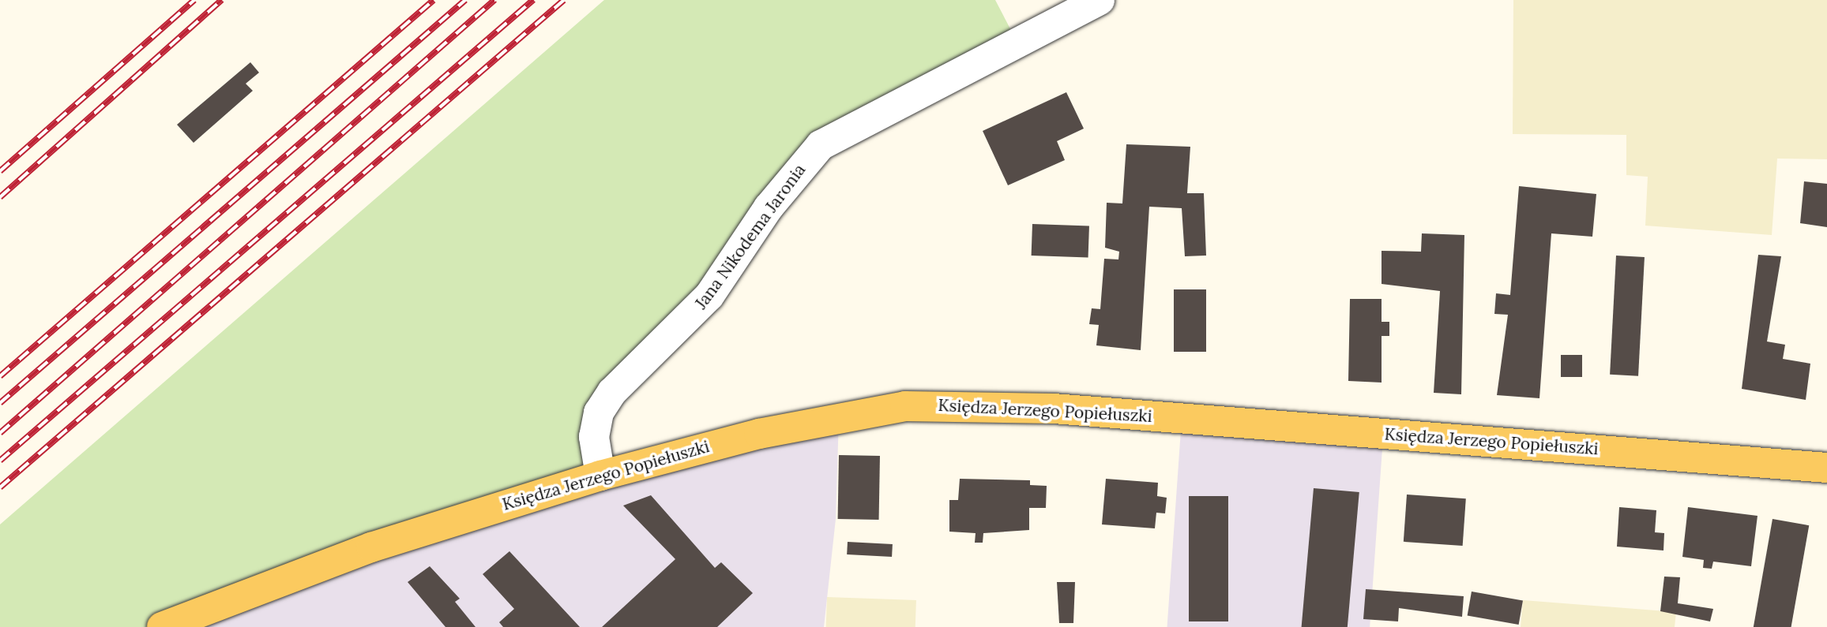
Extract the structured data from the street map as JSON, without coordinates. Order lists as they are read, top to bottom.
{
  "streets": {
    "main road": ["Księdza Jerzego Popiełuszki"],
    "street": ["Jana Nikodema Jaronia"]
  },
  "crossings": [
    ["Jana Nikodema Jaronia", "Księdza Jerzego Popiełuszki"]
  ]
}
